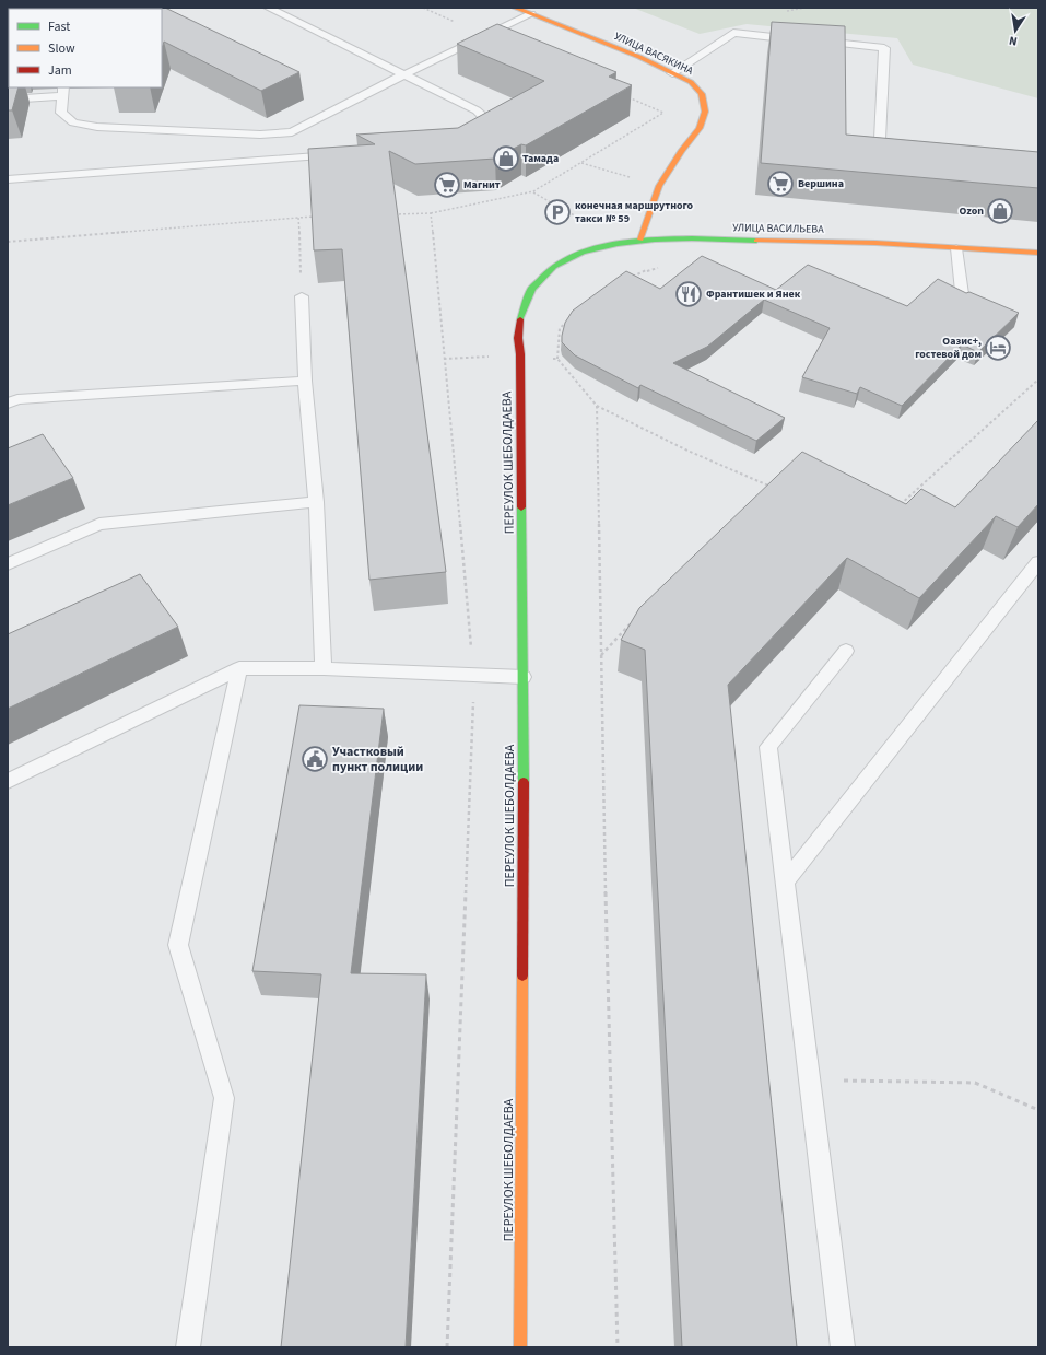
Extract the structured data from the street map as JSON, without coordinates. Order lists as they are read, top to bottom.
{
  "streets": {
    "street": ["УЛИЦА ВАСЯКИНА", "УЛИЦА ВАСИЛЬЕВА", "ПЕРЕУЛОК ШЕБОЛДАЕВА"]
  },
  "crossings": [
    ["УЛИЦА ВАСЯКИНА", "УЛИЦА ВАСИЛЬЕВА"],
    ["УЛИЦА ВАСИЛЬЕВА", "ПЕРЕУЛОК ШЕБОЛДАЕВА"]
  ],
  "places": {
    "shop": ["Тамада", "Ozon"],
    "supermarket": ["Вершина", "Магнит"],
    "parking": ["конечная маршрутного такси № 59"],
    "restaurant": ["Франтишек и Янек"],
    "hotel": ["Оазис+, гостевой дом"],
    "public building": ["Участковый пункт полиции"]
  },
  "legend": ["Fast", "Slow", "Jam"],
  "north": "bottom"
}
